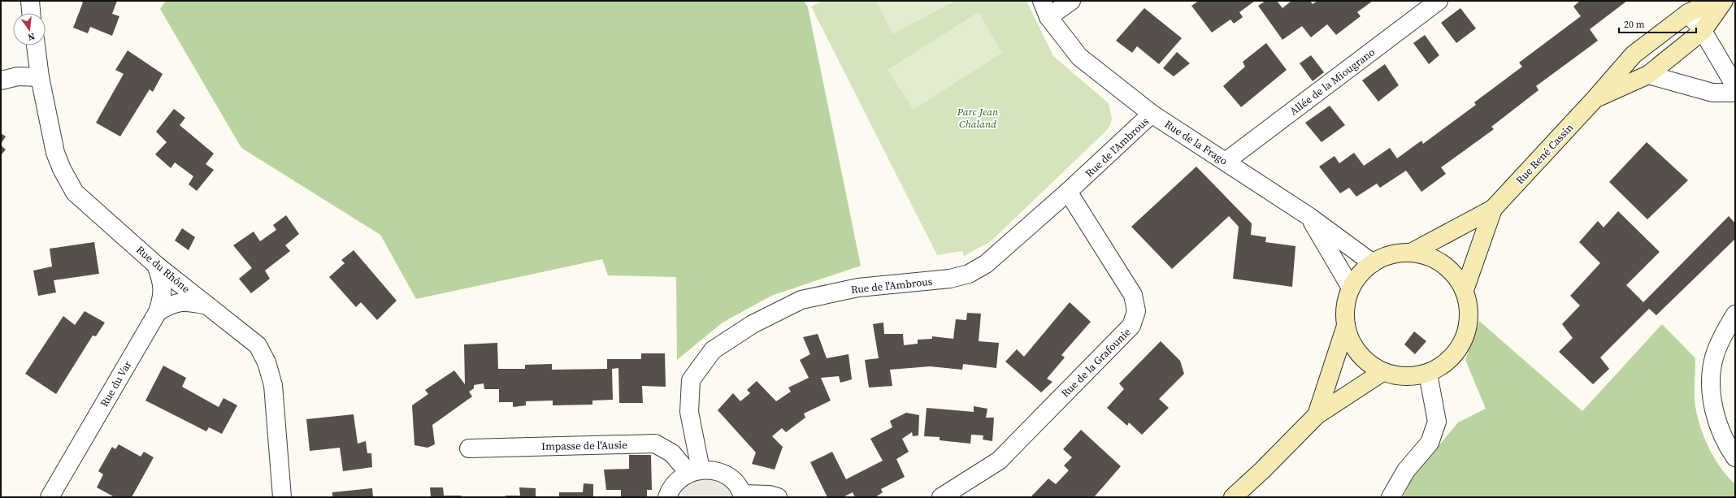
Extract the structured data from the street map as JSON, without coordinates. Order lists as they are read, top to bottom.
{
  "streets": {
    "main road": ["Rue René Cassin"],
    "street": [
      "Allée de la Miougrano",
      "Rue de la Frago",
      "Rue de l'Ambrous",
      "Rue du Rhône",
      "Rue de la Grafounie",
      "Rue du Var",
      "Impasse de l'Ausie"
    ]
  },
  "crossings": [
    ["Allée de la Miougrano", "Rue de la Frago"],
    ["Rue de la Frago", "Rue de l'Ambrous"],
    ["Rue de l'Ambrous", "Rue de la Grafounie"],
    ["Rue de l'Ambrous", "Impasse de l'Ausie"],
    ["Rue du Rhône", "Rue du Var"]
  ],
  "parks": ["Parc Jean Chaland"],
  "scale_bar": "20 m",
  "north": "bottom"
}
